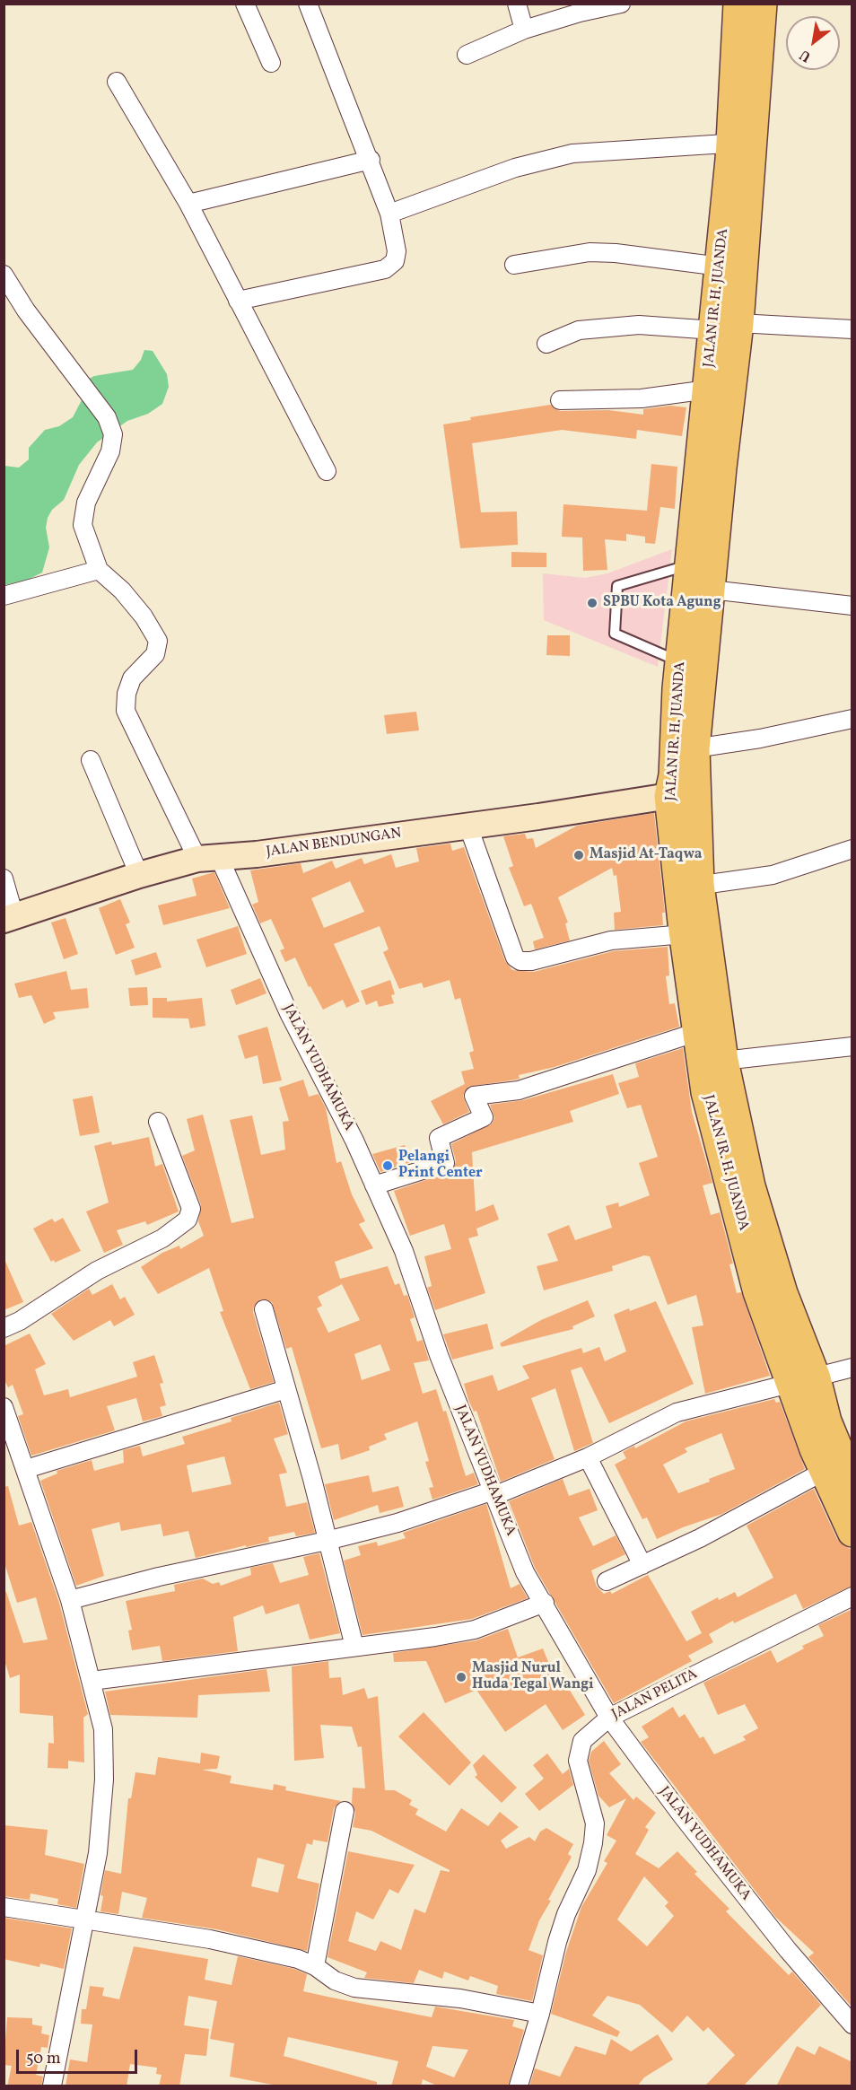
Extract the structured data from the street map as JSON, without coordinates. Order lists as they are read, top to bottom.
{
  "streets": {
    "highway": ["JALAN IR. H. JUANDA"],
    "street": ["JALAN BENDUNGAN", "JALAN YUDHAMUKA", "JALAN PELITA"]
  },
  "crossings": [
    ["JALAN IR. H. JUANDA", "JALAN BENDUNGAN"],
    ["JALAN BENDUNGAN", "JALAN YUDHAMUKA"],
    ["JALAN YUDHAMUKA", "JALAN PELITA"]
  ],
  "places": [
    "SPBU Kota Agung",
    "Masjid At-Taqwa",
    "Pelangi Print Center",
    "Masjid Nurul Huda Tegal Wangi"
  ],
  "scale_bar": "50 m",
  "north": "bottom left"
}
